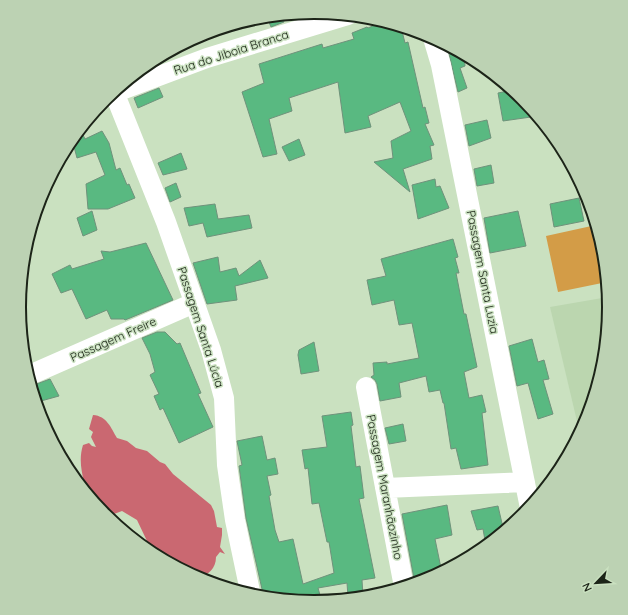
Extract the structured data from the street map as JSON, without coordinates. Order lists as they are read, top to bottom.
{
  "streets": {
    "street": [
      "Rua do Jiboia Branca",
      "Passagem Santa Luzia",
      "Passagem Santa Lúcia",
      "Passagem Freire",
      "Passagem Maranhãozinho"
    ]
  },
  "crossings": [
    ["Passagem Santa Lúcia", "Passagem Freire"]
  ],
  "north": "bottom left"
}
